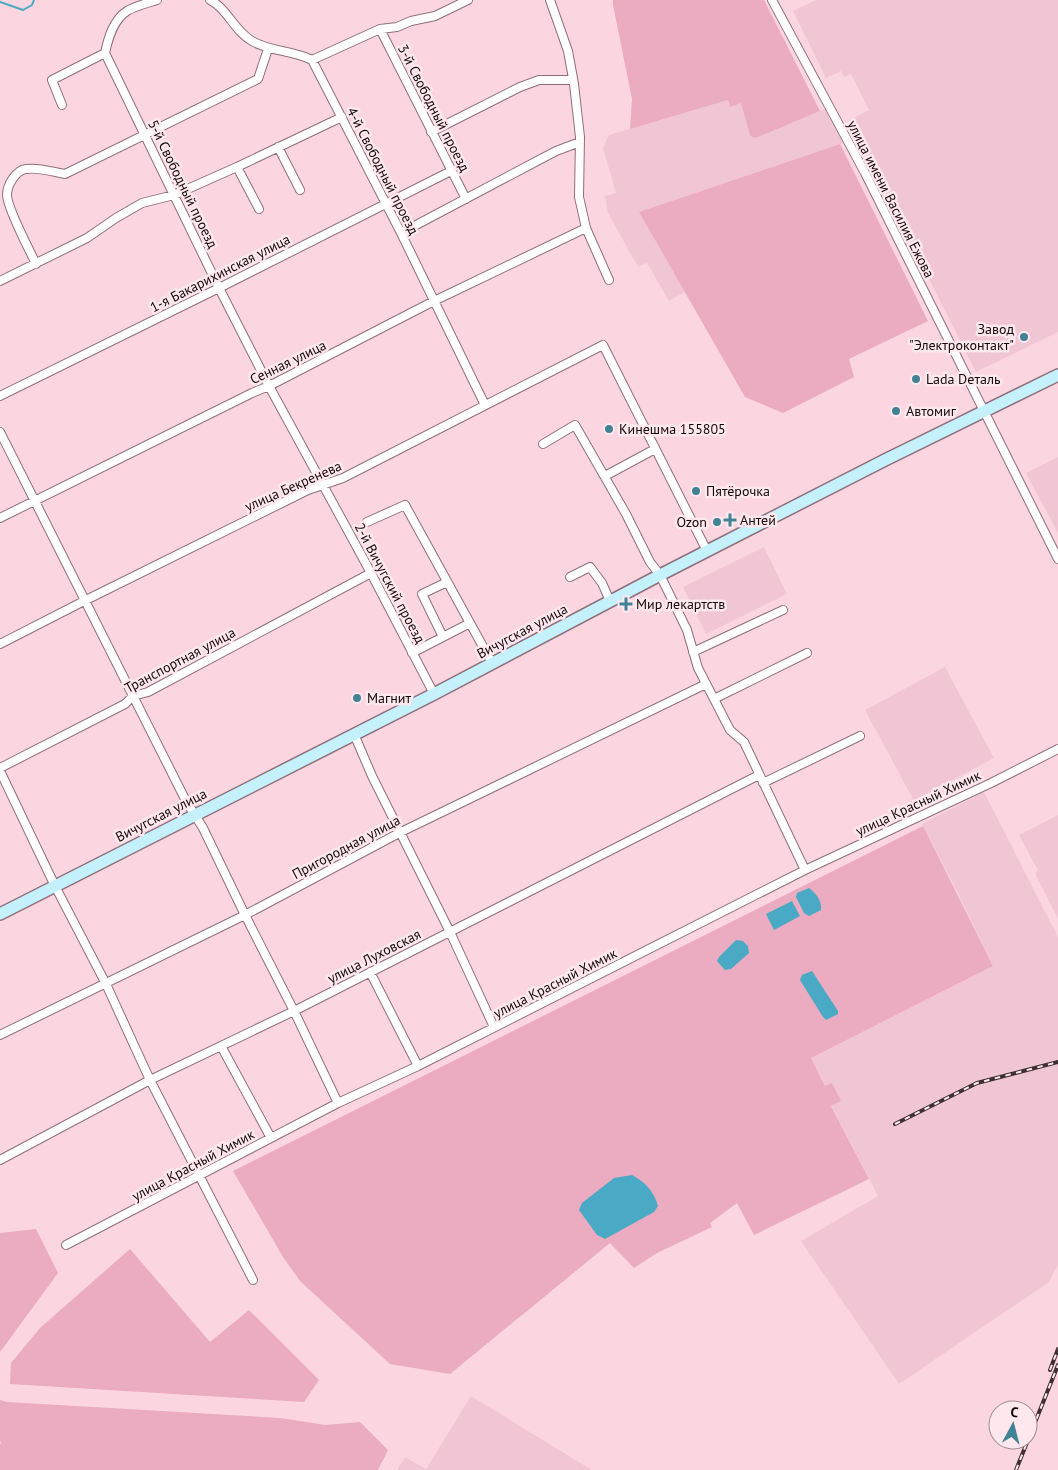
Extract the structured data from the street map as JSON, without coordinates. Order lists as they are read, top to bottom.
{
  "streets": {
    "main road": ["Вичугская улица"],
    "street": [
      "3-й Свободный проезд",
      "4-й Свободный проезд",
      "5-й Свободный проезд",
      "улица имени Василия Ежова",
      "1-я Бакарихинская улица",
      "Сенная улица",
      "улица Бекренева",
      "2-й Вичугский проезд",
      "Транспортная улица",
      "улица Красный Химик",
      "Пригородная улица",
      "улица Луховская"
    ]
  },
  "crossings": [
    ["3-й Свободный проезд", "1-я Бакарихинская улица"],
    ["4-й Свободный проезд", "1-я Бакарихинская улица"],
    ["4-й Свободный проезд", "Сенная улица"],
    ["4-й Свободный проезд", "улица Бекренева"],
    ["5-й Свободный проезд", "1-я Бакарихинская улица"],
    ["5-й Свободный проезд", "Сенная улица"],
    ["5-й Свободный проезд", "улица Бекренева"],
    ["5-й Свободный проезд", "2-й Вичугский проезд"],
    ["улица имени Василия Ежова", "Вичугская улица"],
    ["улица Бекренева", "2-й Вичугский проезд"],
    ["2-й Вичугский проезд", "Вичугская улица"],
    ["2-й Вичугский проезд", "Транспортная улица"]
  ],
  "places": {
    "other": [
      "Завод \"Электроконтакт\"",
      "Lada Dеталь",
      "Автомиг",
      "Кинешма 155805",
      "Пятёрочка",
      "Ozon",
      "Магнит"
    ],
    "health": ["Антей", "Мир лекартств"]
  },
  "north": "top"
}
